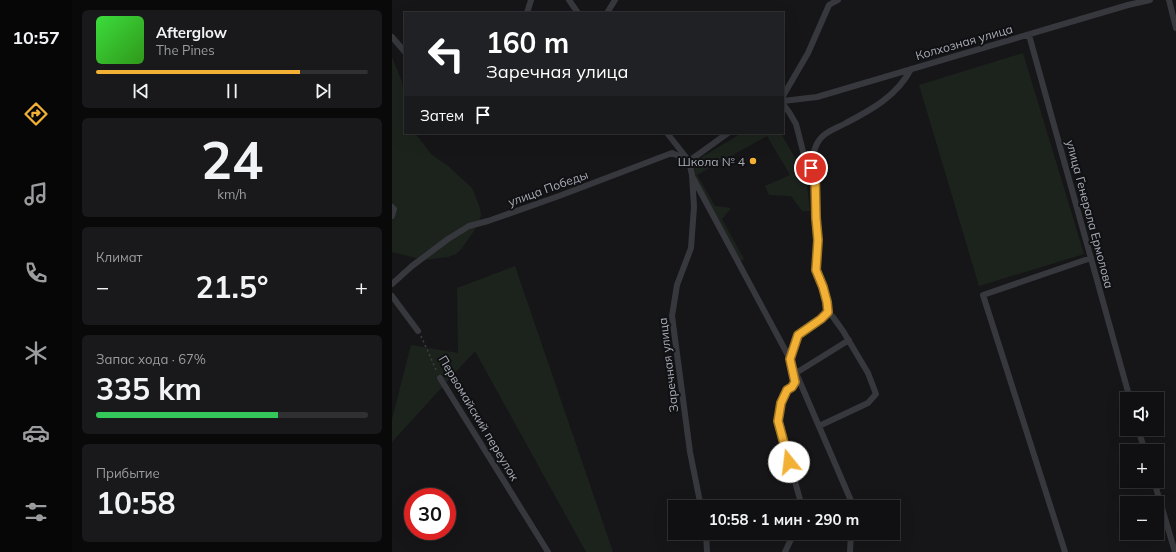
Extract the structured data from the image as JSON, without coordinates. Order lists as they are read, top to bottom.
{
  "streets": {
    "street": [
      "Колхозная улица",
      "улица Победы",
      "улица Генерала Ермолова",
      "Заречная улица",
      "Первомайский переулок"
    ]
  },
  "crossings": [
    ["Колхозная улица", "улица Генерала Ермолова"],
    ["улица Победы", "Заречная улица"]
  ],
  "places": ["Школа № 4"],
  "page": {
    "tabs": "10:57",
    "turn": ["160 m", "Заречная улица"],
    "song": ["Afterglow", "The Pines"],
    "then": "Затем",
    "tile": [
      ["24", "km/h"],
      "Климат",
      ["Запас хода · 67%", "335 km"],
      ["Прибытие", "10:58"]
    ],
    "heat": ["−", "21.5°", "+"],
    "map_buttons": ["+", "−"],
    "limit": "30",
    "trip": "10:58 · 1 мин · 290 m"
  }
}
